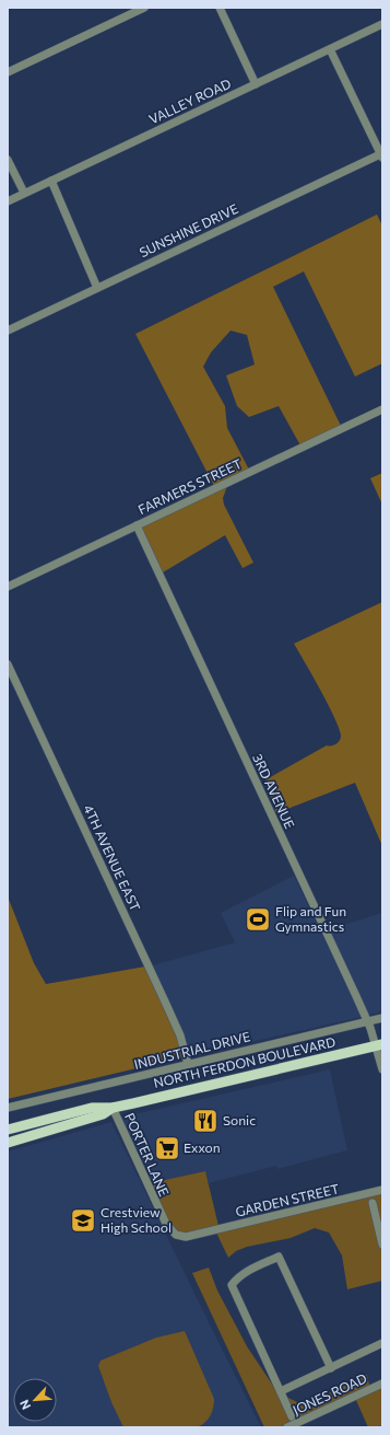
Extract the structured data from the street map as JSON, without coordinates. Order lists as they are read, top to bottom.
{
  "streets": {
    "main road": ["NORTH FERDON BOULEVARD"],
    "street": [
      "VALLEY ROAD",
      "SUNSHINE DRIVE",
      "FARMERS STREET",
      "3RD AVENUE",
      "4TH AVENUE EAST",
      "INDUSTRIAL DRIVE",
      "PORTER LANE",
      "GARDEN STREET",
      "JONES ROAD"
    ]
  },
  "crossings": [
    ["FARMERS STREET", "3RD AVENUE"],
    ["3RD AVENUE", "INDUSTRIAL DRIVE"],
    ["3RD AVENUE", "NORTH FERDON BOULEVARD"],
    ["4TH AVENUE EAST", "INDUSTRIAL DRIVE"],
    ["NORTH FERDON BOULEVARD", "PORTER LANE"],
    ["PORTER LANE", "GARDEN STREET"]
  ],
  "places": {
    "sports": ["Flip and Fun Gymnastics"],
    "restaurant": ["Sonic"],
    "supermarket": ["Exxon"],
    "school or university": ["Crestview High School"]
  },
  "north": "bottom left"
}
